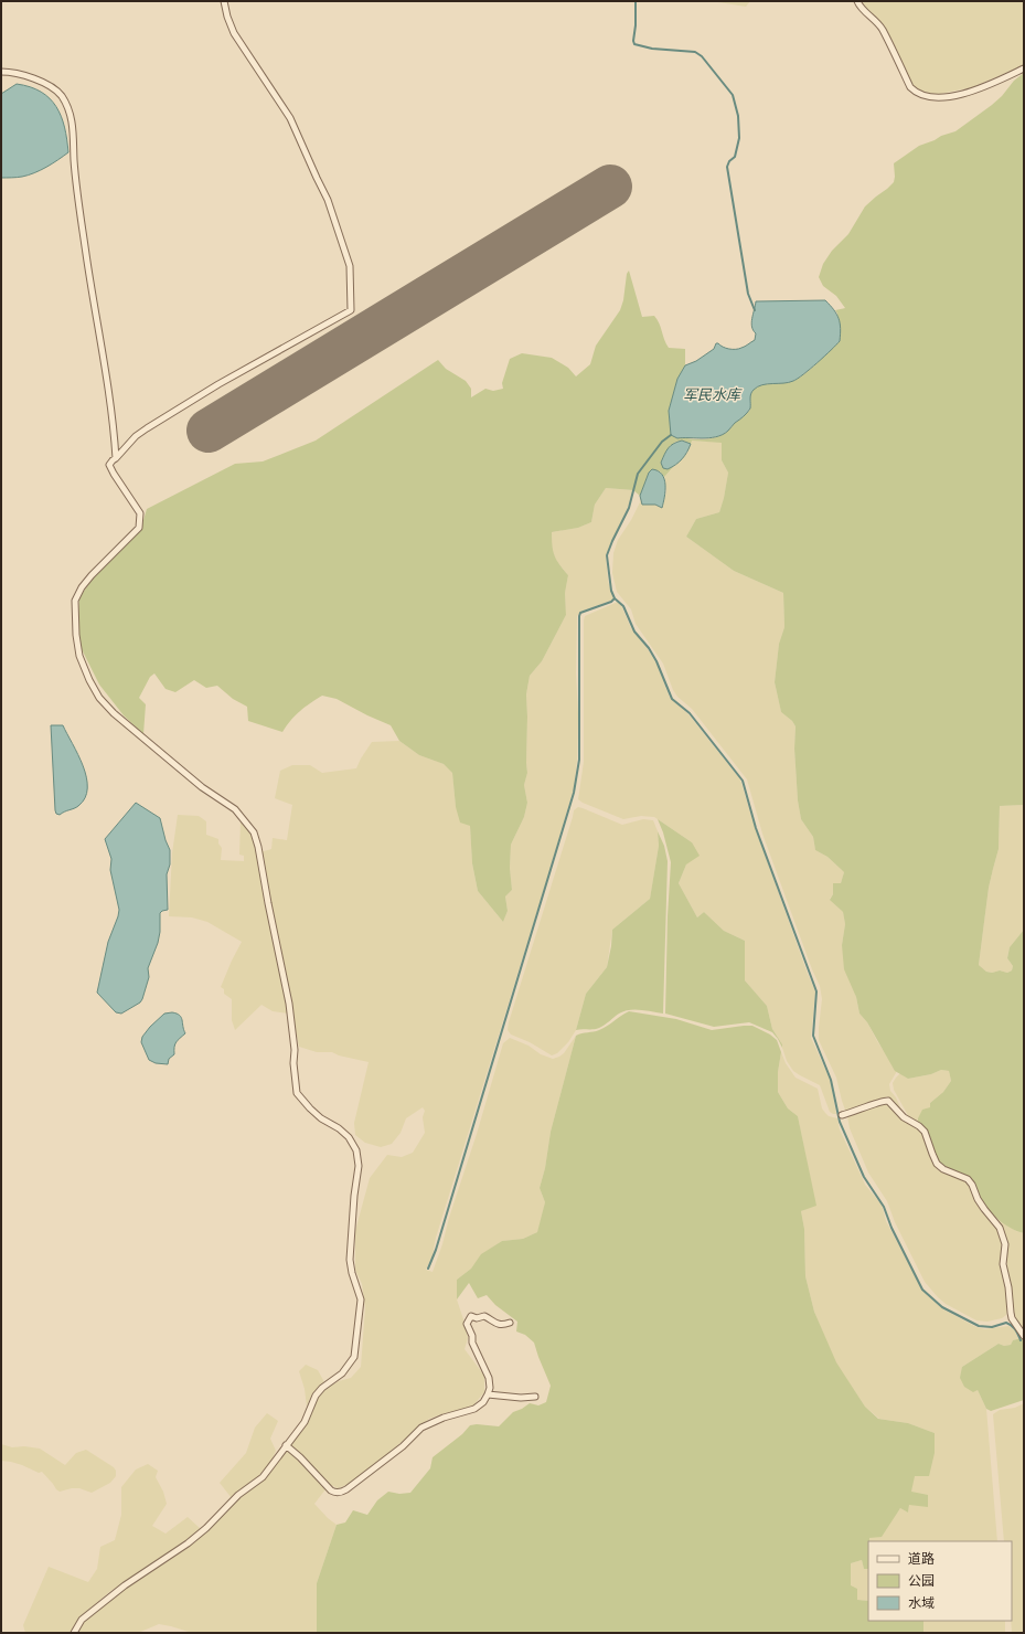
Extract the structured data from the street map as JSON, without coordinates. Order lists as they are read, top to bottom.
{
  "water": ["军民水库"],
  "legend": ["道路", "公园", "水域"]
}
